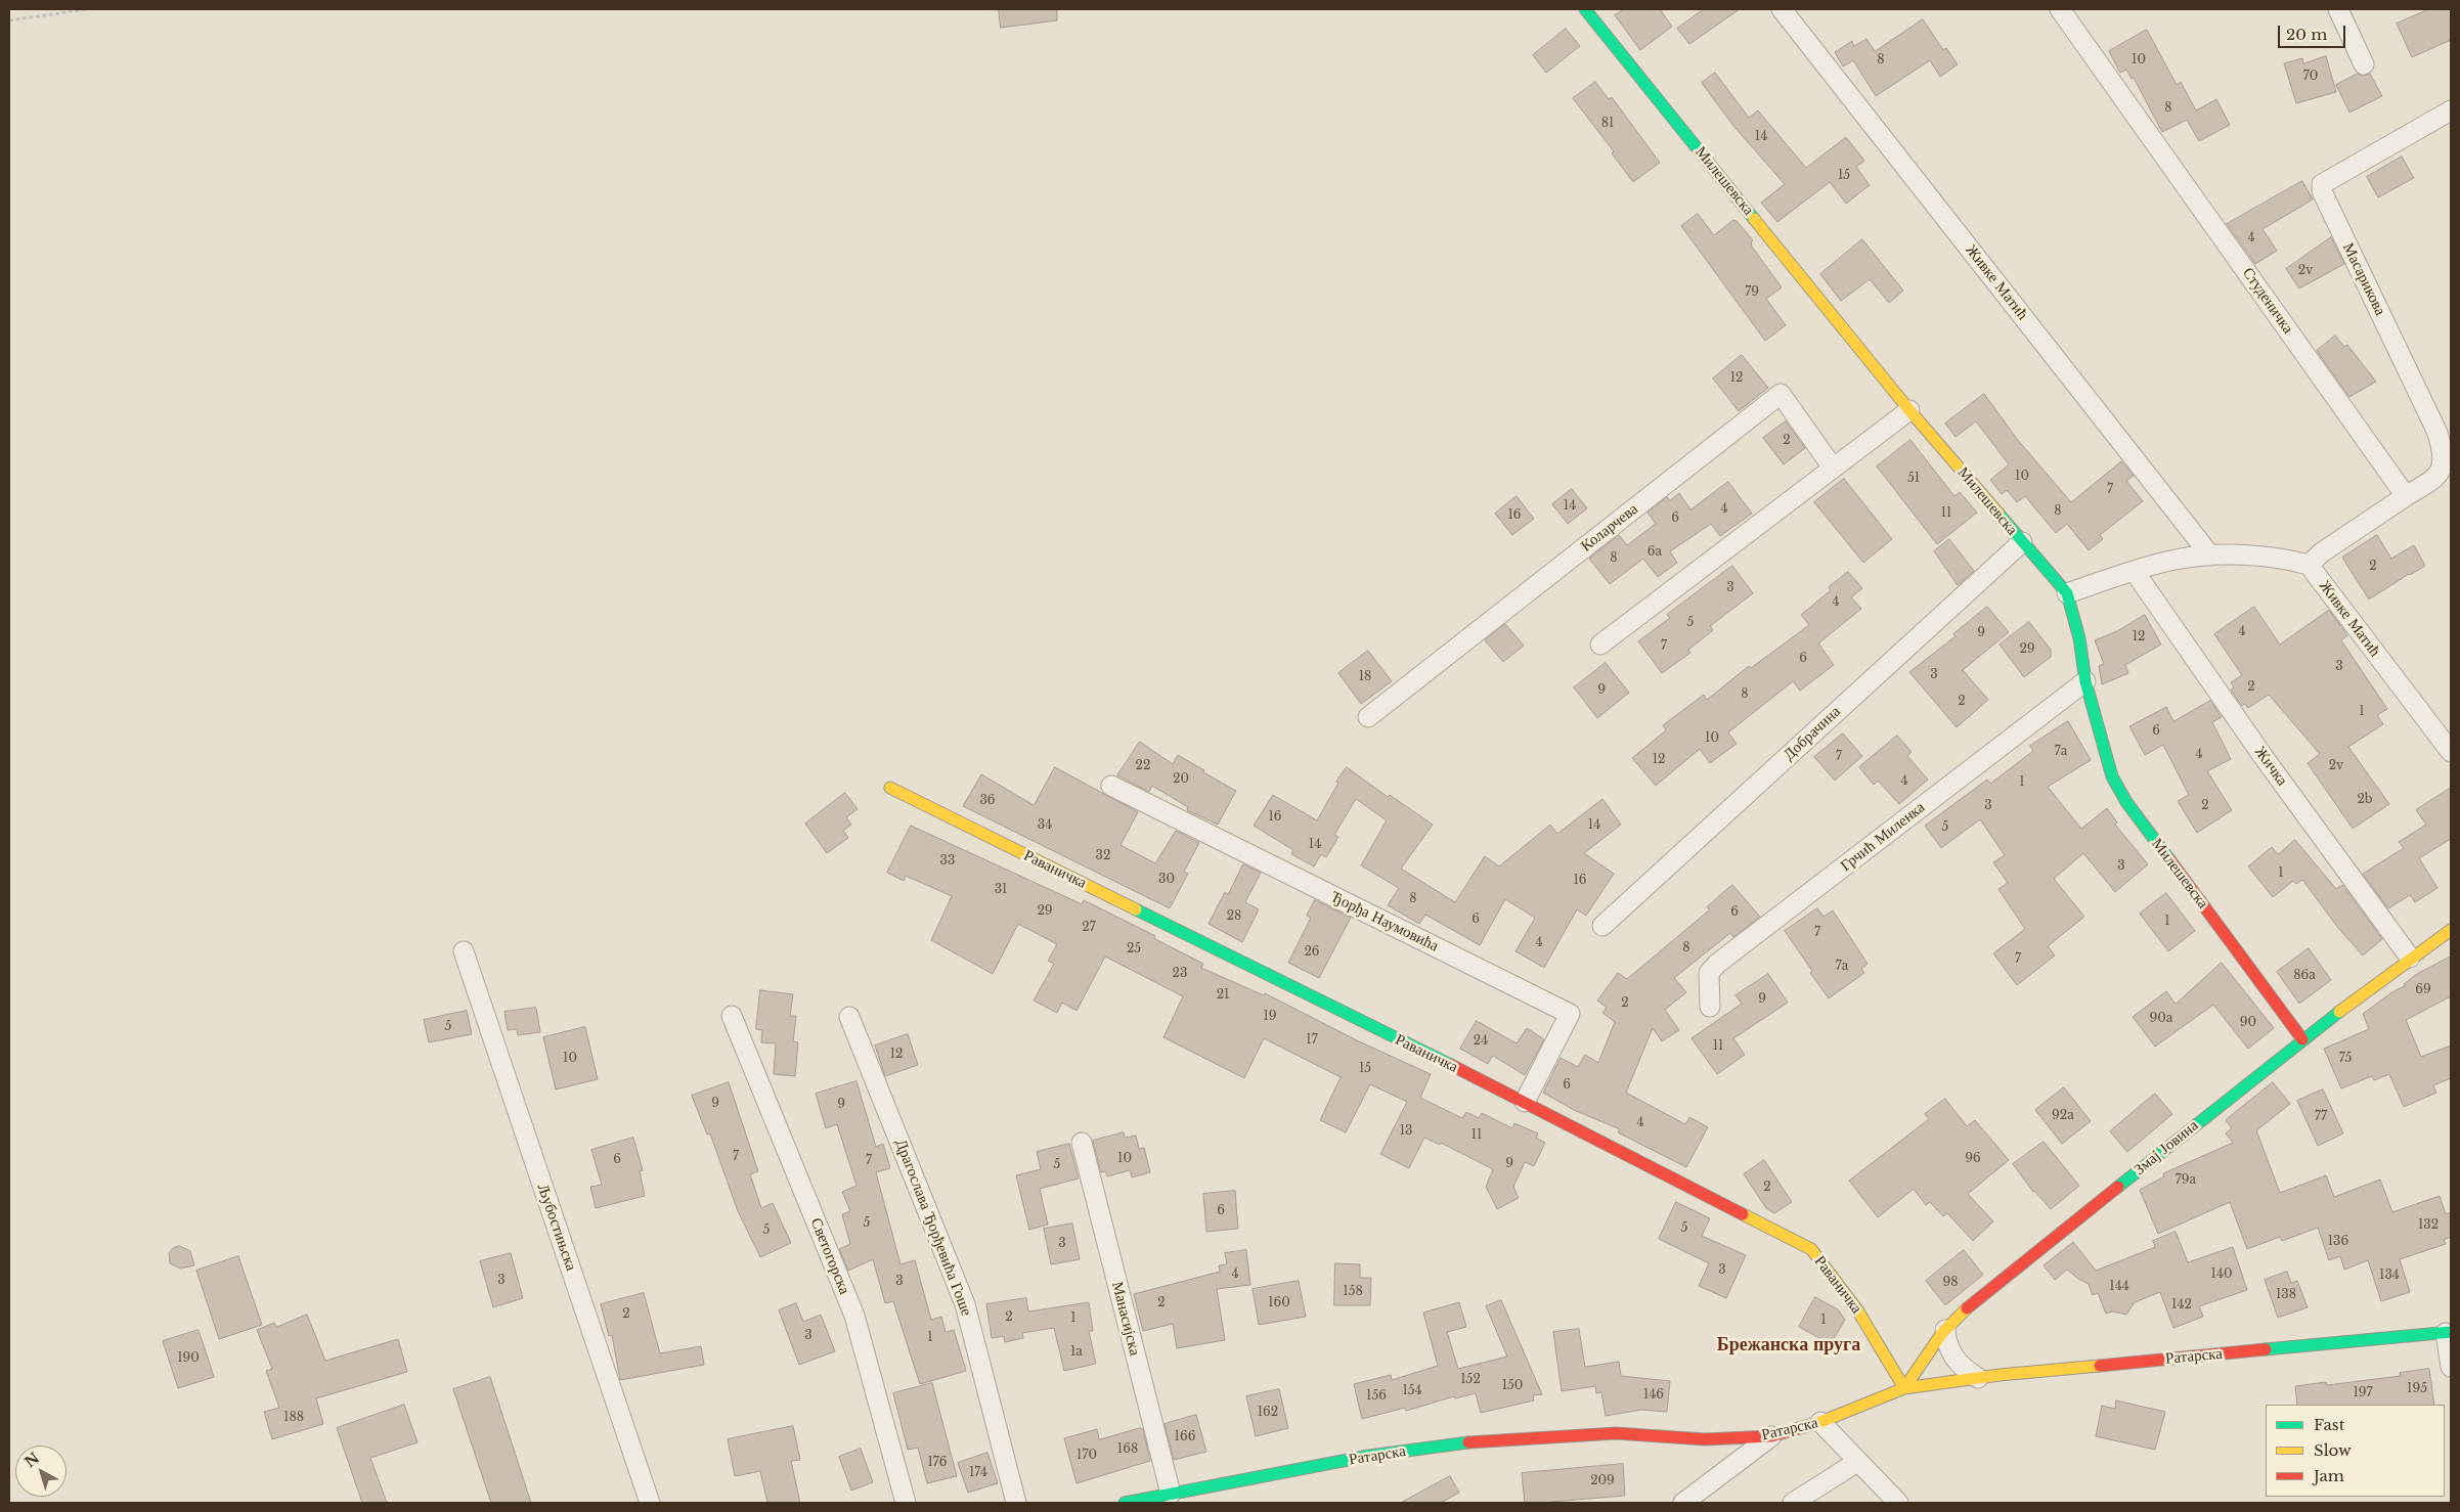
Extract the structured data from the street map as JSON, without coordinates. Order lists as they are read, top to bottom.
{
  "streets": {
    "street": [
      "Милешевска",
      "Масарикова",
      "Живке Матић",
      "Студеничка",
      "Коларчева",
      "Добрачина",
      "Жичка",
      "Грчић Миленка",
      "Раваничка",
      "Ђорђа Наумовића",
      "Змај Јовина",
      "Љубостињска",
      "Драгослава Ђорђевића Гоше",
      "Светогорска",
      "Манасијска",
      "Ратарска"
    ]
  },
  "crossings": [
    ["Милешевска", "Добрачина"],
    ["Милешевска", "Грчић Миленка"],
    ["Милешевска", "Змај Јовина"],
    ["Масарикова", "Студеничка"],
    ["Жичка", "Змај Јовина"],
    ["Раваничка", "Ђорђа Наумовића"],
    ["Раваничка", "Змај Јовина"],
    ["Раваничка", "Ратарска"],
    ["Змај Јовина", "Ратарска"],
    ["Манасијска", "Ратарска"]
  ],
  "districts": ["Брежанска пруга"],
  "house_numbers": [
    "8",
    "10",
    "70",
    "8",
    "81",
    "14",
    "15",
    "4",
    "2v",
    "79",
    "12",
    "2",
    "10",
    "51",
    "7",
    "14",
    "4",
    "8",
    "11",
    "16",
    "6",
    "6a",
    "8",
    "2",
    "3",
    "4",
    "5",
    "4",
    "9",
    "12",
    "7",
    "29",
    "6",
    "3",
    "3",
    "18",
    "2",
    "9",
    "8",
    "2",
    "1",
    "6",
    "10",
    "7a",
    "4",
    "7",
    "12",
    "22",
    "2v",
    "20",
    "4",
    "1",
    "2b",
    "36",
    "3",
    "2",
    "16",
    "34",
    "14",
    "5",
    "14",
    "32",
    "33",
    "3",
    "1",
    "30",
    "16",
    "31",
    "8",
    "29",
    "6",
    "28",
    "6",
    "1",
    "27",
    "7",
    "4",
    "8",
    "25",
    "26",
    "7",
    "7a",
    "23",
    "86a",
    "69",
    "21",
    "9",
    "2",
    "19",
    "90a",
    "90",
    "5",
    "17",
    "24",
    "11",
    "12",
    "10",
    "75",
    "15",
    "6",
    "9",
    "9",
    "92a",
    "77",
    "4",
    "13",
    "11",
    "7",
    "10",
    "96",
    "6",
    "7",
    "9",
    "5",
    "79a",
    "2",
    "6",
    "5",
    "132",
    "5",
    "5",
    "136",
    "3",
    "3",
    "4",
    "140",
    "134",
    "3",
    "3",
    "98",
    "144",
    "158",
    "138",
    "2",
    "160",
    "142",
    "2",
    "2",
    "1",
    "1",
    "3",
    "1",
    "1a",
    "190",
    "152",
    "150",
    "195",
    "154",
    "197",
    "146",
    "156",
    "162",
    "188",
    "166",
    "168",
    "170",
    "176",
    "174",
    "209"
  ],
  "legend": ["Fast", "Slow", "Jam"],
  "scale_bar": "20 m",
  "north": "top left"
}
